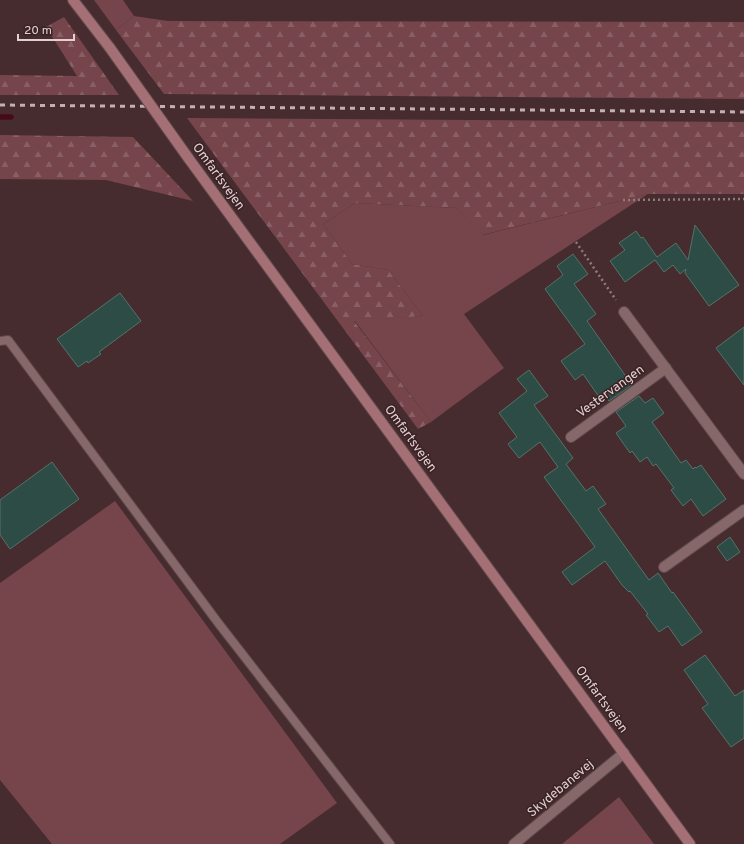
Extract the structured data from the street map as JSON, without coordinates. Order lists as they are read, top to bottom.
{
  "streets": {
    "main road": ["Omfartsvejen"],
    "street": ["Vestervangen", "Skydebanevej"]
  },
  "crossings": [
    ["Omfartsvejen", "Skydebanevej"]
  ],
  "scale_bar": "20 m"
}
